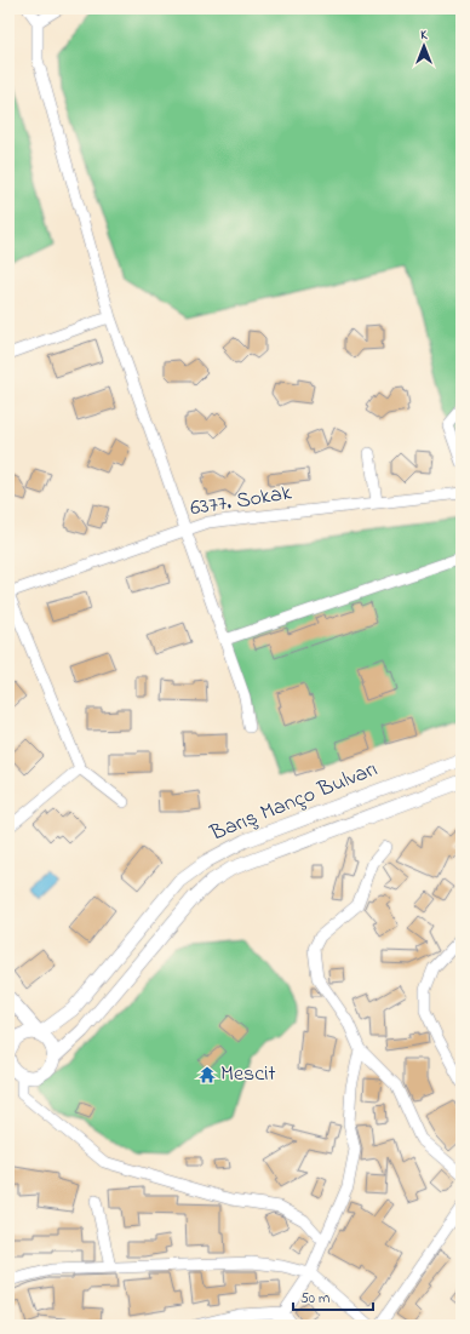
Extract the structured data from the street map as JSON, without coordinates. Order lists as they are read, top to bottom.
{
  "streets": {
    "main road": ["Barış Manço Bulvarı"],
    "street": ["6377. Sokak"]
  },
  "places": {
    "temple": ["Mescit"]
  },
  "scale_bar": "50 m",
  "north": "top"
}
